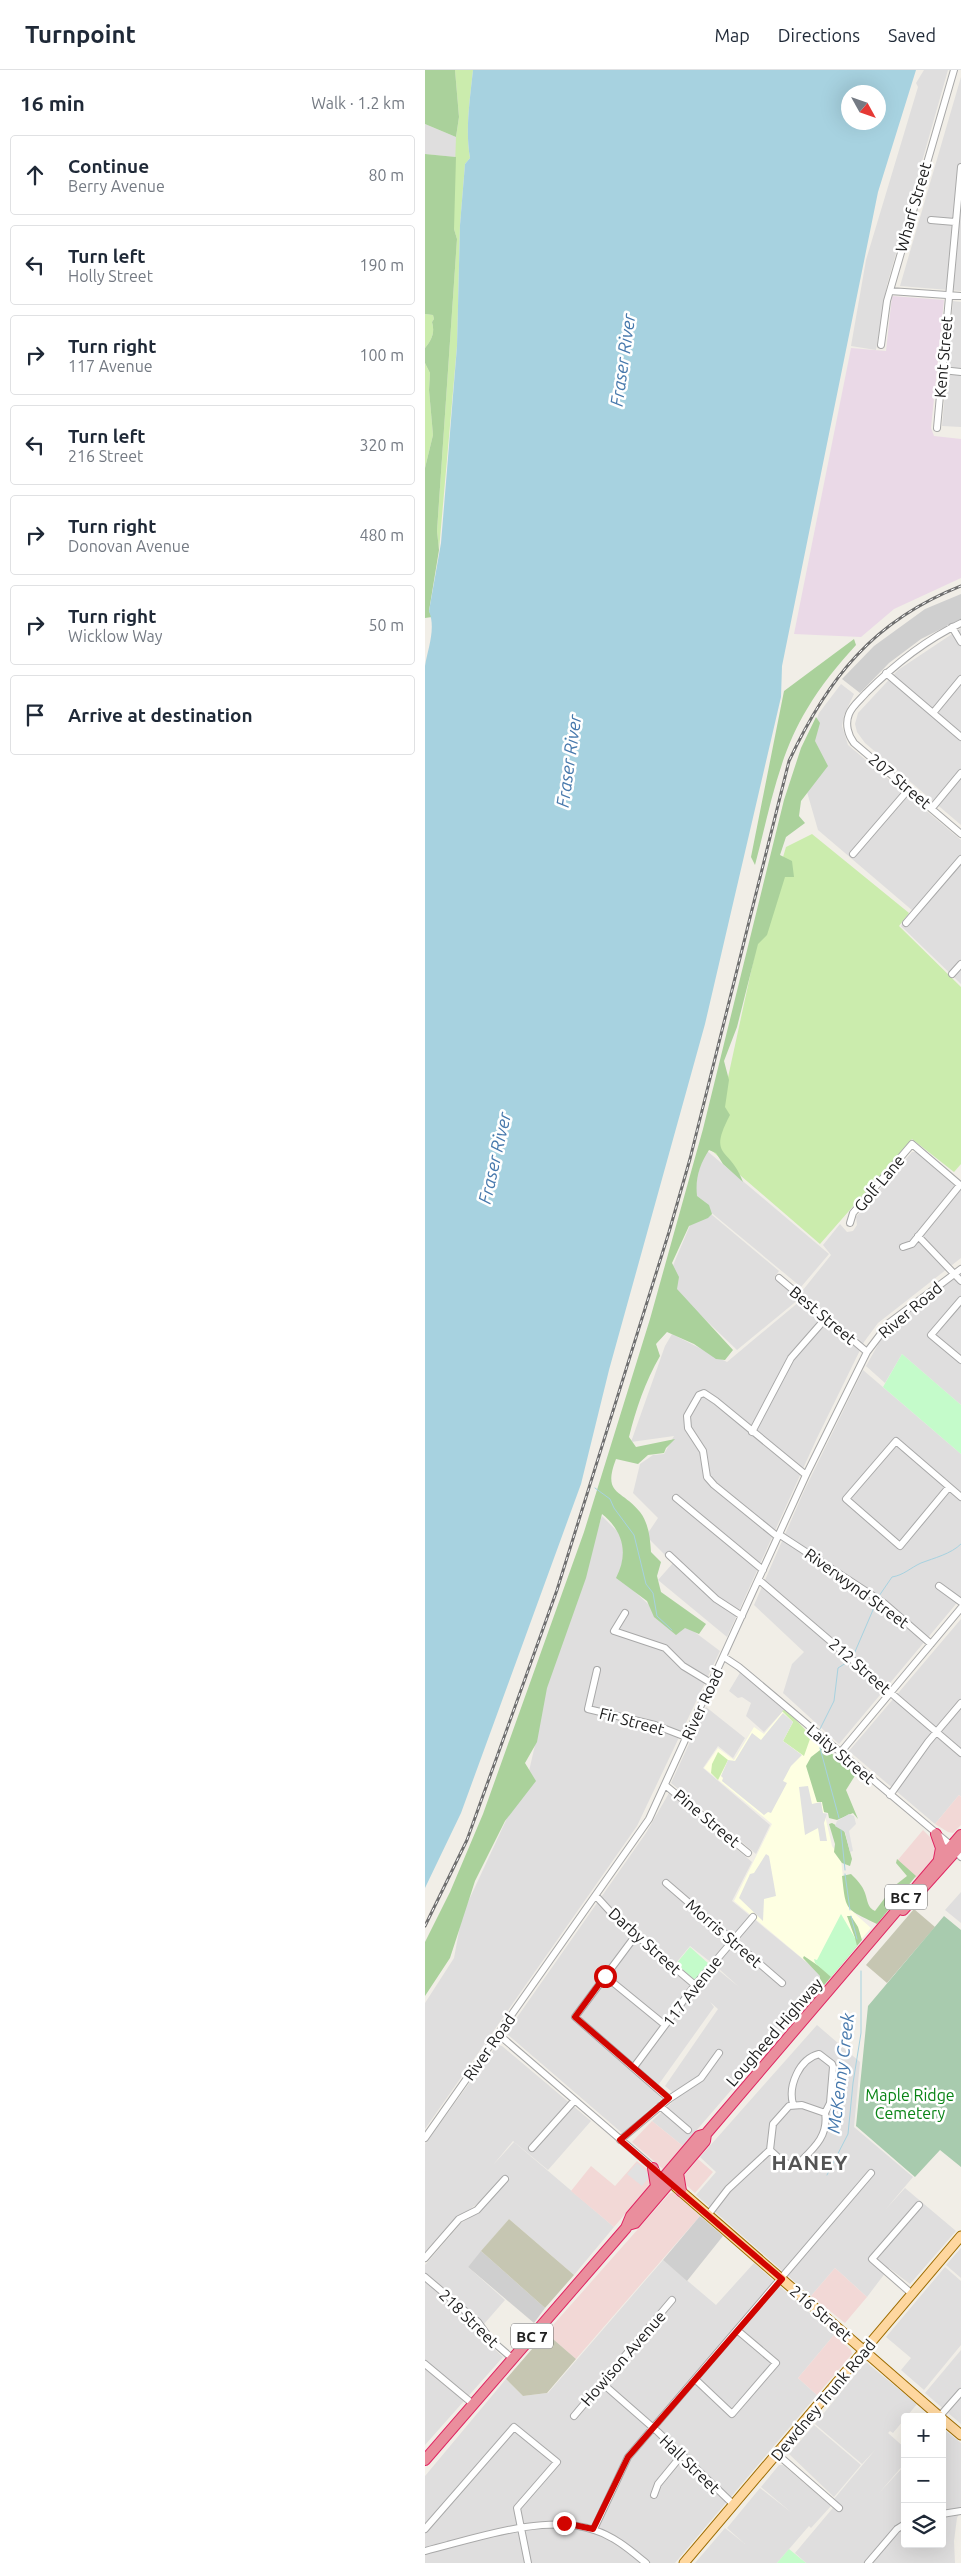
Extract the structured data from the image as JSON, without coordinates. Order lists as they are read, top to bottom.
{
  "streets": {
    "highway": ["BC 7", "Lougheed Highway"],
    "main road": ["216 Street", "Dewdney Trunk Road"],
    "street": [
      "Wharf Street",
      "Kent Street",
      "207 Street",
      "Golf Lane",
      "River Road",
      "Best Street",
      "Riverwynd Street",
      "212 Street",
      "Fir Street",
      "Laity Street",
      "Pine Street",
      "Morris Street",
      "Darby Street",
      "117 Avenue",
      "218 Street",
      "Howison Avenue",
      "Hall Street"
    ]
  },
  "crossings": [
    ["River Road", "Best Street"],
    ["River Road", "Riverwynd Street"],
    ["River Road", "212 Street"],
    ["River Road", "Fir Street"],
    ["River Road", "Laity Street"],
    ["River Road", "Pine Street"],
    ["River Road", "Darby Street"],
    ["River Road", "216 Street"],
    ["Laity Street", "Lougheed Highway"],
    ["Morris Street", "117 Avenue"],
    ["Darby Street", "117 Avenue"],
    ["Lougheed Highway", "216 Street"],
    ["Lougheed Highway", "218 Street"],
    ["216 Street", "Dewdney Trunk Road"],
    ["Howison Avenue", "Hall Street"],
    ["Dewdney Trunk Road", "Hall Street"]
  ],
  "districts": ["HANEY"],
  "water": ["Fraser River", "McKenny Creek"],
  "parks": ["Maple Ridge Cemetery"],
  "north": "bottom right",
  "page": {
    "header": "Turnpoint",
    "nav": ["Map", "Directions", "Saved"],
    "heading": ["16 min", "Walk · 1.2 km"],
    "list": [
      ["Continue", "Berry Avenue", "80 m"],
      ["Turn left", "Holly Street", "190 m"],
      ["Turn right", "117 Avenue", "100 m"],
      ["Turn left", "216 Street", "320 m"],
      ["Turn right", "Donovan Avenue", "480 m"],
      ["Turn right", "Wicklow Way", "50 m"],
      "Arrive at destination"
    ],
    "map_buttons": ["+", "−"]
  }
}
